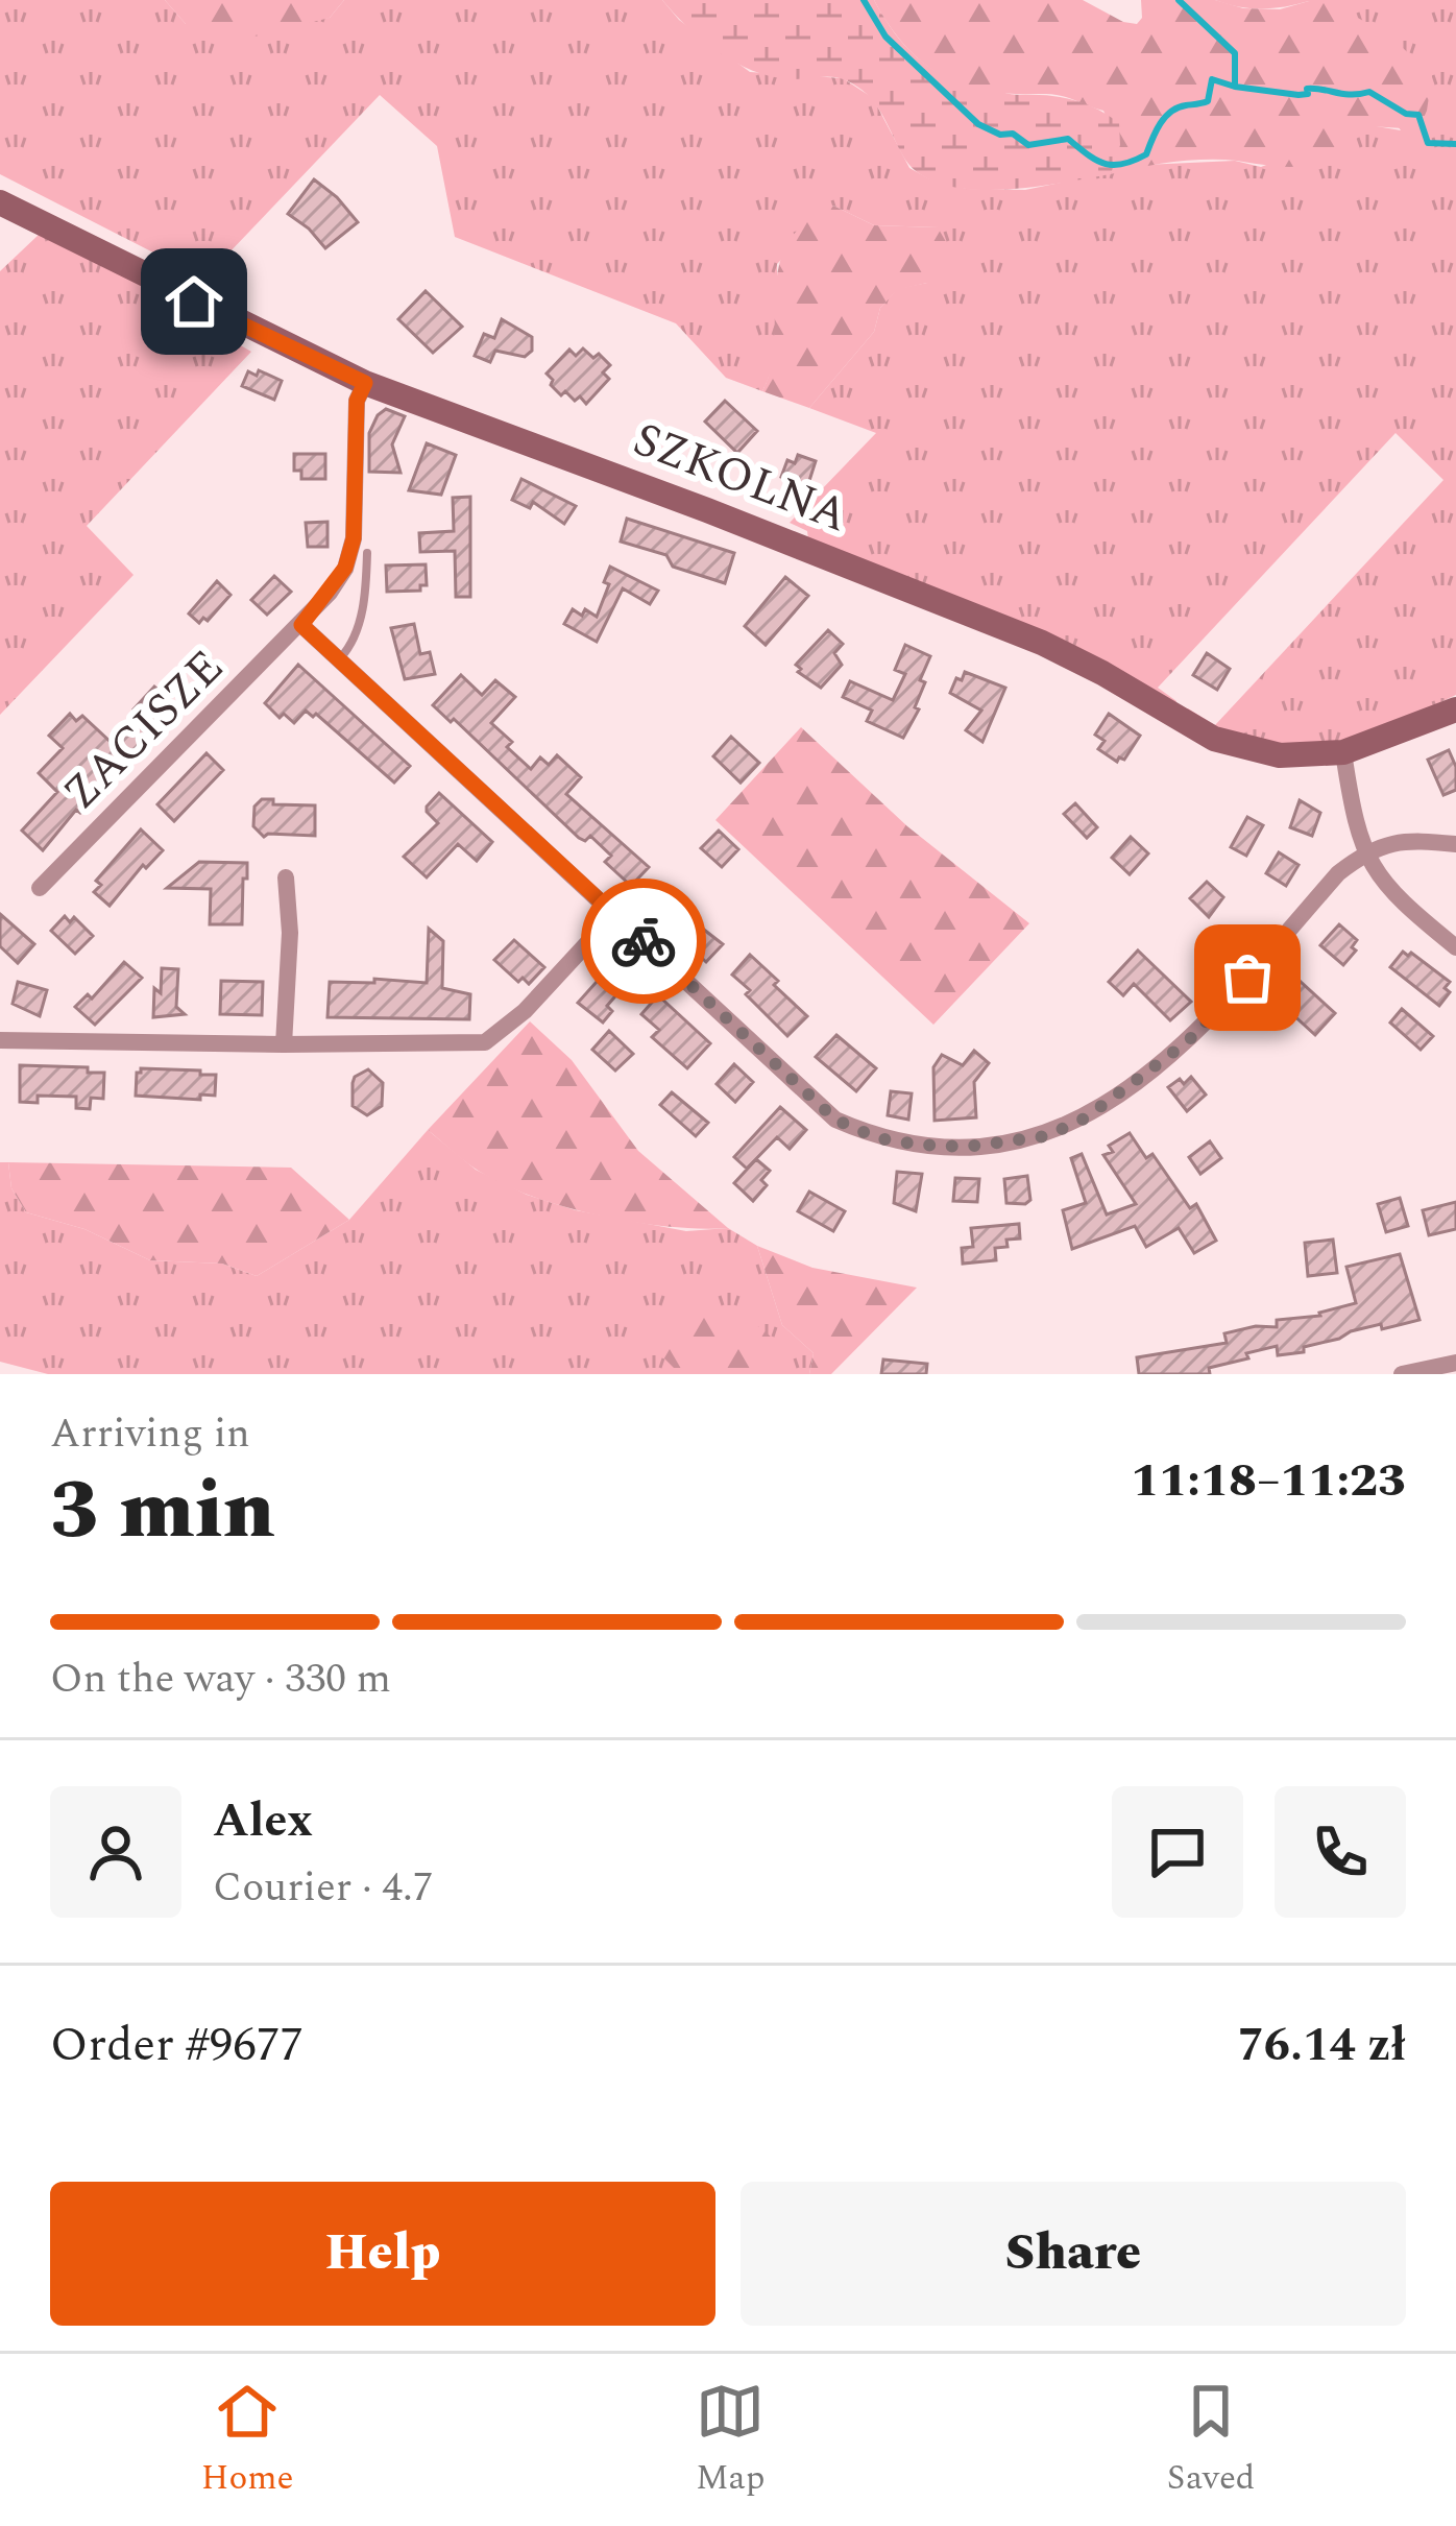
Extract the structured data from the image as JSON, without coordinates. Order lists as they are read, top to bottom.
{
  "streets": {
    "street": ["SZKOLNA", "ZACISZE"]
  },
  "crossings": [
    ["SZKOLNA", "ZACISZE"]
  ],
  "page": {
    "heading": ["3 min", "Arriving in", "11:18–11:23"],
    "panel": [
      "Alex",
      "Courier · 4.7",
      "Order #9677",
      "76.14 zł"
    ],
    "bar": "On the way · 330 m",
    "buttons": ["Help", "Share"],
    "tabs": ["Home", "Map", "Saved"]
  }
}
